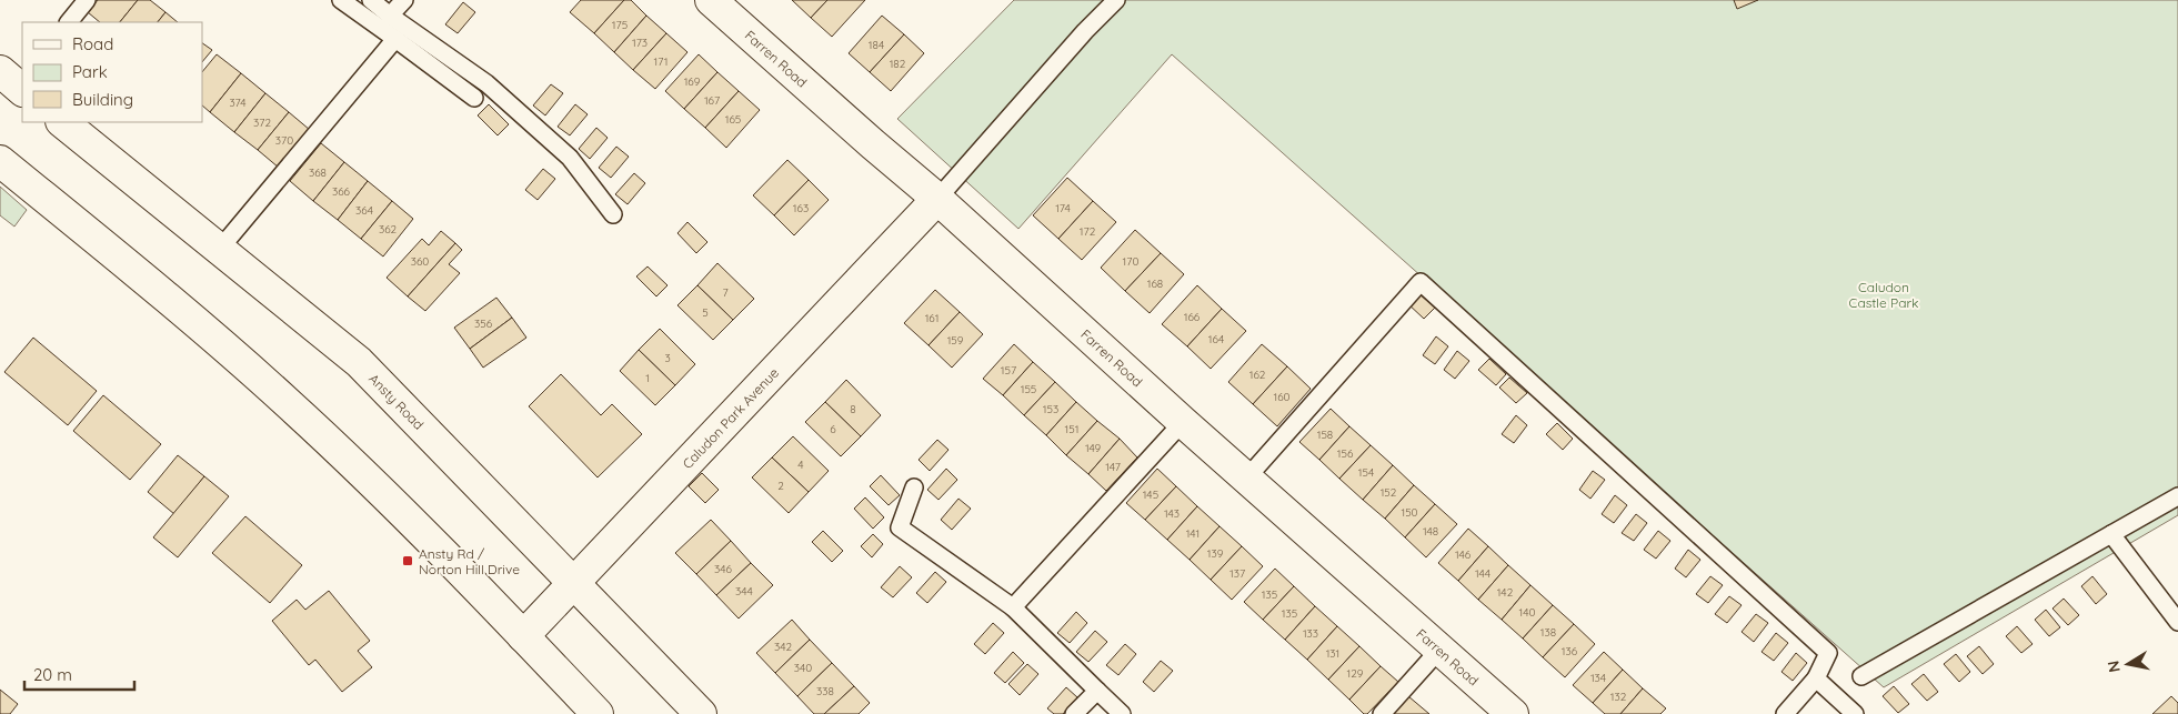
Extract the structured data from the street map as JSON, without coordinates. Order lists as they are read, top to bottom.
{
  "streets": {
    "main road": ["Farren Road", "Ansty Road", "Caludon Park Avenue"]
  },
  "crossings": [
    ["Farren Road", "Caludon Park Avenue"],
    ["Ansty Road", "Caludon Park Avenue"]
  ],
  "parks": ["Caludon Castle Park"],
  "places": {
    "transit": ["Ansty Rd / Norton Hill Drive"]
  },
  "house_numbers": [
    "175",
    "173",
    "184",
    "171",
    "182",
    "169",
    "167",
    "374",
    "165",
    "372",
    "370",
    "368",
    "366",
    "163",
    "174",
    "364",
    "362",
    "172",
    "360",
    "170",
    "168",
    "7",
    "5",
    "166",
    "161",
    "356",
    "164",
    "159",
    "3",
    "157",
    "162",
    "1",
    "155",
    "160",
    "8",
    "153",
    "6",
    "151",
    "158",
    "149",
    "156",
    "4",
    "147",
    "154",
    "2",
    "152",
    "145",
    "150",
    "143",
    "148",
    "141",
    "139",
    "146",
    "346",
    "137",
    "144",
    "344",
    "142",
    "135",
    "140",
    "135",
    "138",
    "133",
    "342",
    "136",
    "131",
    "340",
    "129",
    "134",
    "338",
    "132"
  ],
  "legend": ["Road", "Park", "Building"],
  "scale_bar": "20 m",
  "north": "left"
}
